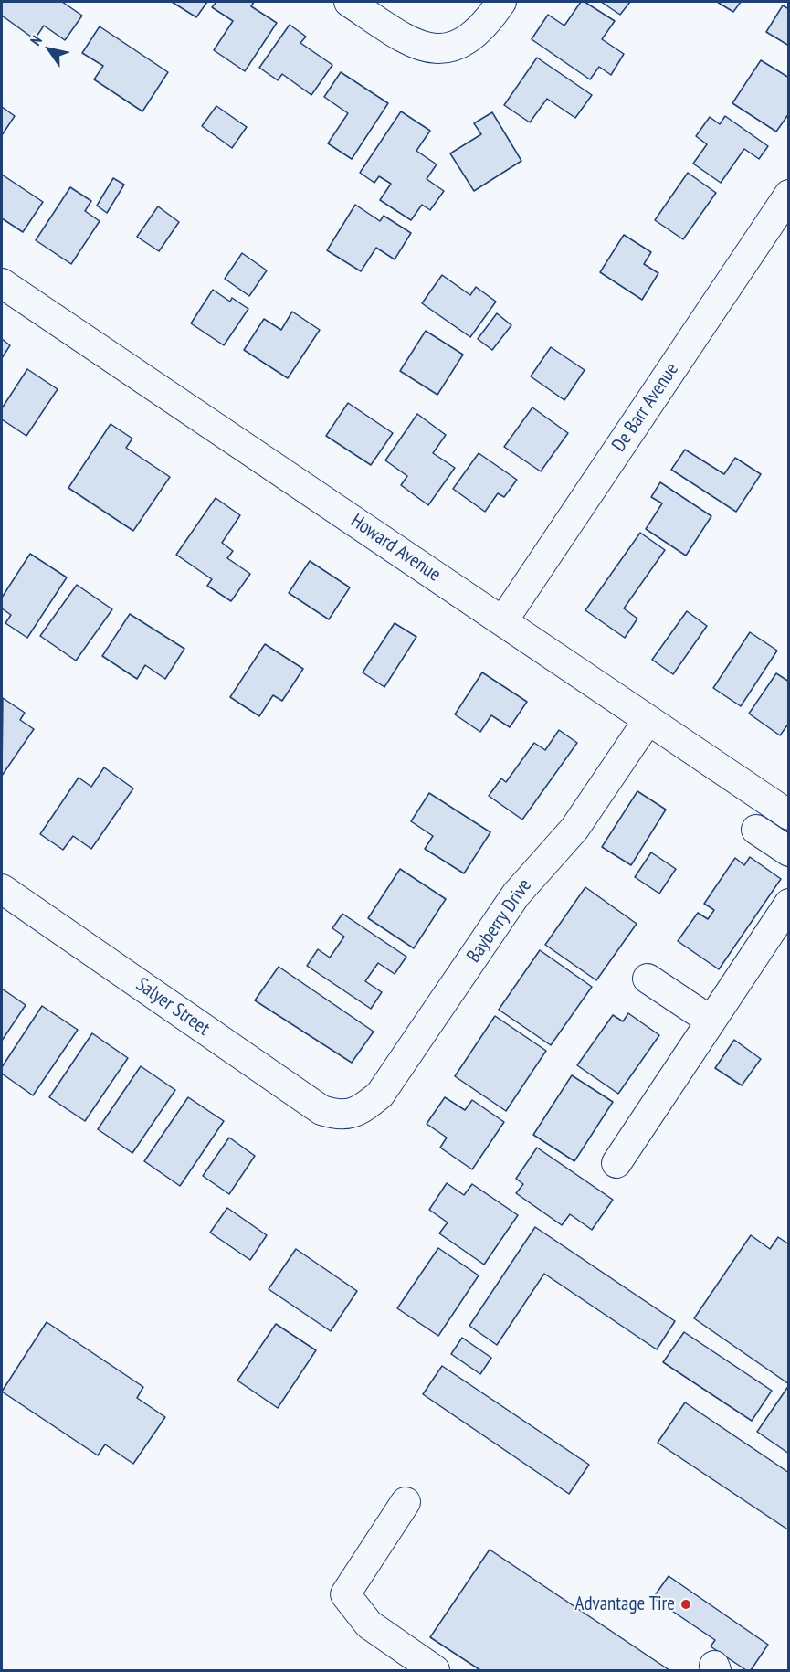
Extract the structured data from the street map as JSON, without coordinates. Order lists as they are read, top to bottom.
{
  "streets": {
    "street": [
      "De Barr Avenue",
      "Howard Avenue",
      "Bayberry Drive",
      "Salyer Street"
    ]
  },
  "crossings": [
    ["De Barr Avenue", "Howard Avenue"],
    ["Howard Avenue", "Bayberry Drive"],
    ["Bayberry Drive", "Salyer Street"]
  ],
  "places": ["Advantage Tire"],
  "north": "top left"
}
